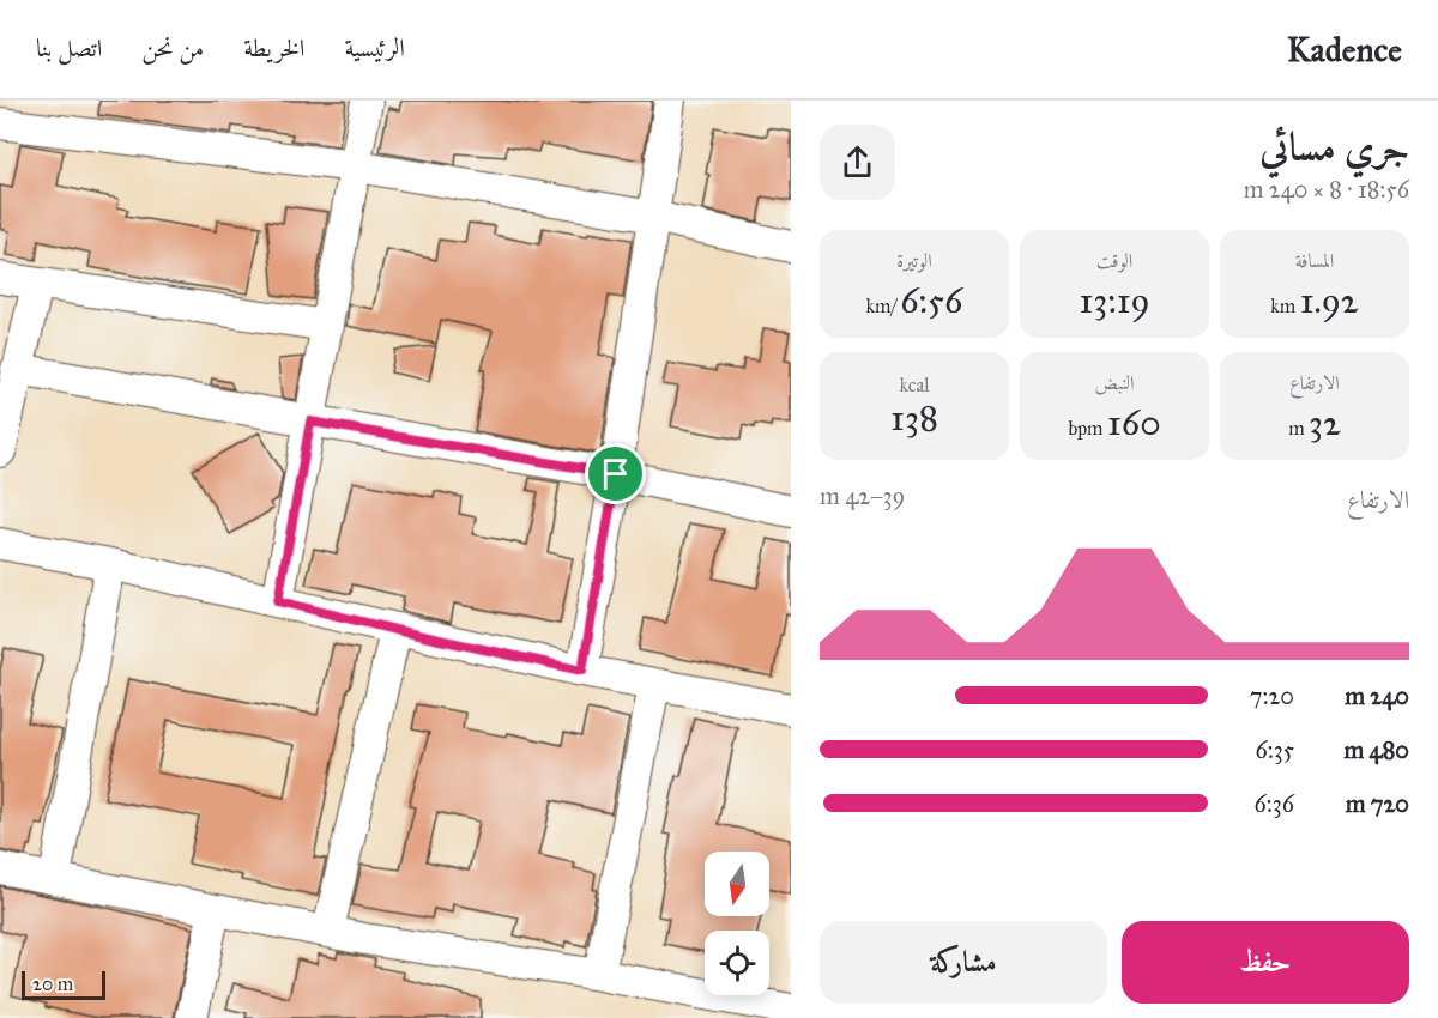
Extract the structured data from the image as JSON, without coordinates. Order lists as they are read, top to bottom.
{
  "scale_bar": "20 m",
  "north": "bottom",
  "page": {
    "header": "Kadence",
    "nav": [
      "الرئيسية",
      "الخريطة",
      "من نحن",
      "اتصل بنا"
    ],
    "heading": ["جري مسائي", "18:56 · 8 × 240 m"],
    "stats": [
      ["المسافة", "1.92 km"],
      ["الوقت", "13:19"],
      ["الوتيرة", "6:56 /km"],
      ["الارتفاع", "32 m"],
      ["النبض", "160 bpm"],
      ["kcal", "138"]
    ],
    "chart": ["الارتفاع", "39–42 m"],
    "list": [
      {
        "name": "240 m",
        "note": "7:20"
      },
      {
        "name": "480 m",
        "note": "6:35"
      },
      {
        "name": "720 m",
        "note": "6:36"
      }
    ],
    "buttons": ["حفظ", "مشاركة"],
    "scale": "20 m"
  }
}
